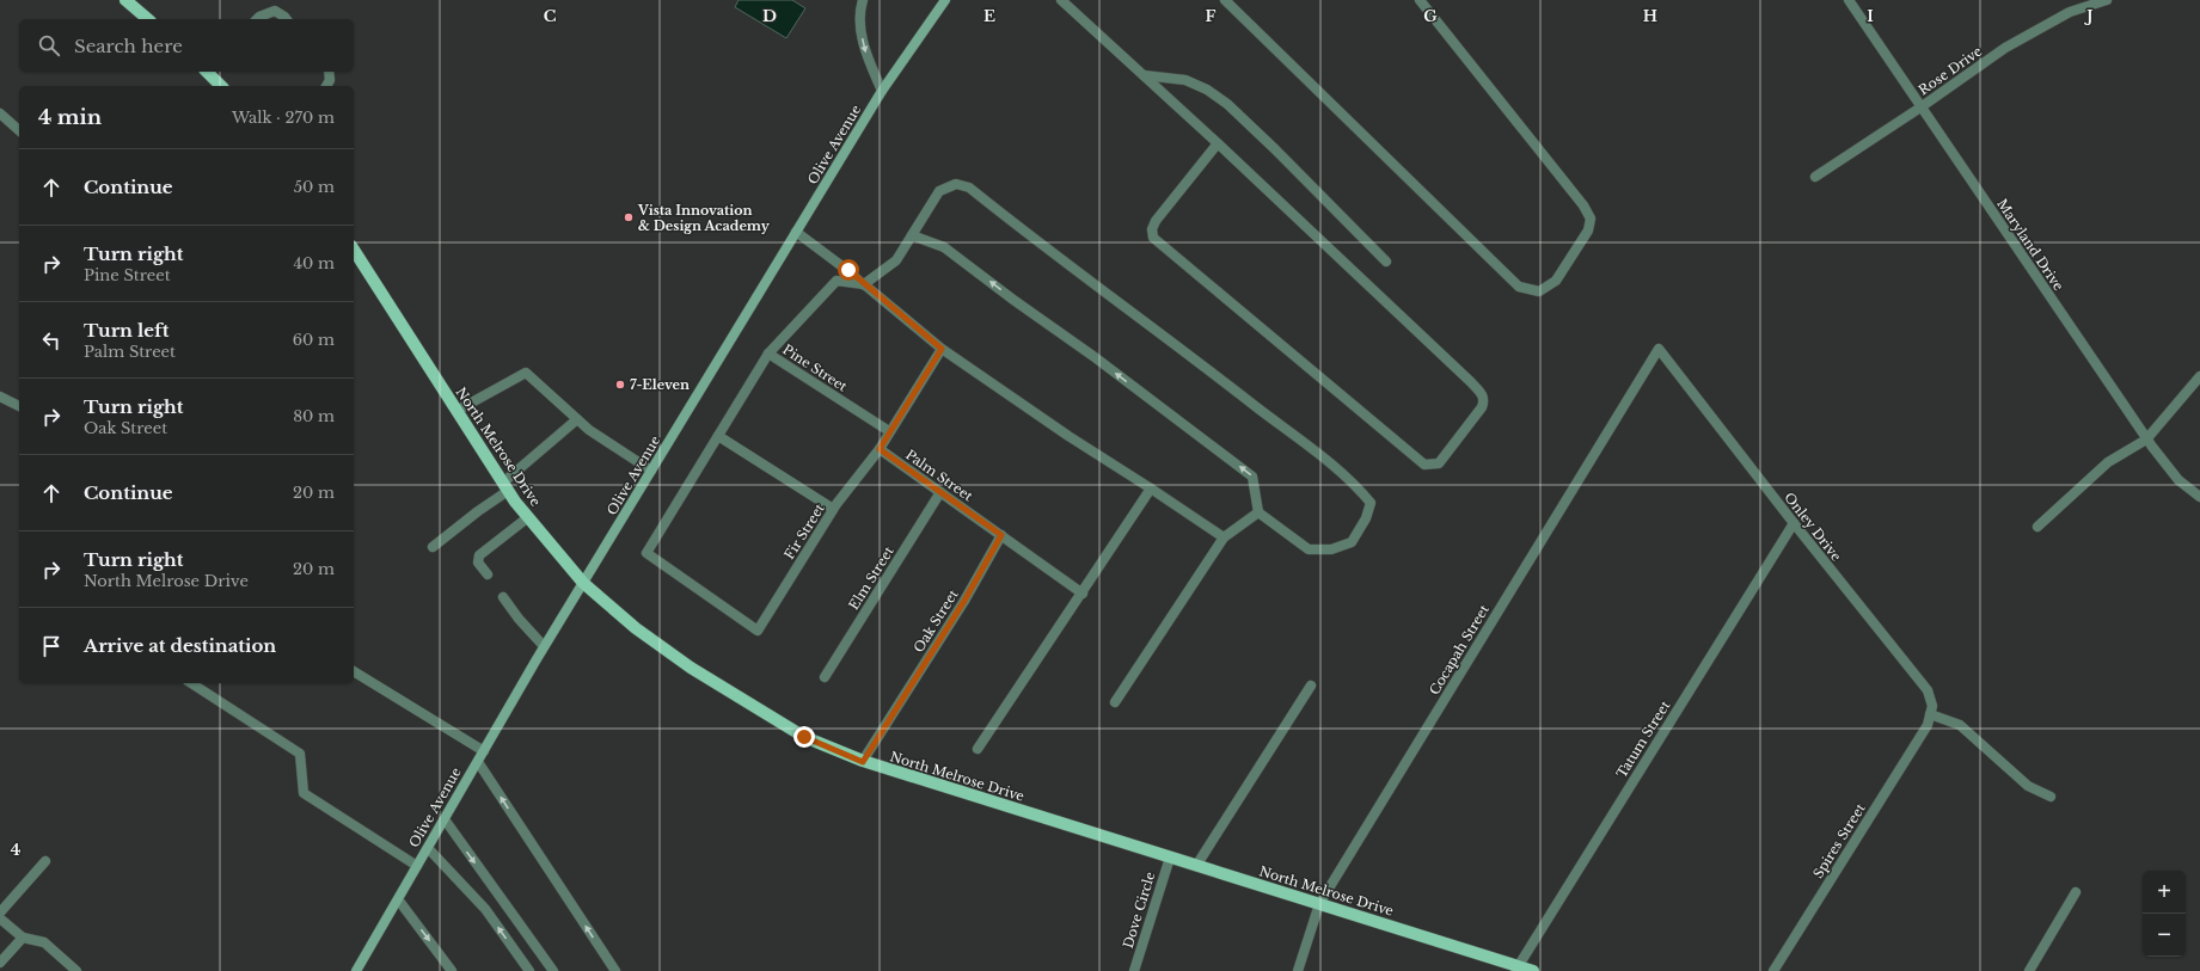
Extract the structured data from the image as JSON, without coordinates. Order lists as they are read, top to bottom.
{
  "streets": {
    "main road": ["Olive Avenue", "North Melrose Drive"],
    "street": [
      "Rose Drive",
      "Maryland Drive",
      "Pine Street",
      "Palm Street",
      "Onley Drive",
      "Fir Street",
      "Elm Street",
      "Oak Street",
      "Cocapah Street",
      "Tatum Street",
      "Spires Street",
      "Dove Circle"
    ]
  },
  "crossings": [
    ["Rose Drive", "Maryland Drive"],
    ["Olive Avenue", "North Melrose Drive"],
    ["Pine Street", "Fir Street"],
    ["North Melrose Drive", "Oak Street"],
    ["North Melrose Drive", "Cocapah Street"],
    ["North Melrose Drive", "Tatum Street"],
    ["North Melrose Drive", "Dove Circle"],
    ["Palm Street", "Fir Street"],
    ["Palm Street", "Elm Street"],
    ["Palm Street", "Oak Street"],
    ["Onley Drive", "Cocapah Street"],
    ["Onley Drive", "Tatum Street"],
    ["Onley Drive", "Spires Street"]
  ],
  "places": ["Vista Innovation & Design Academy", "7-Eleven"],
  "page": {
    "search": "Search here",
    "heading": ["4 min", "Walk · 270 m"],
    "list": [
      ["Continue", "50 m"],
      ["Turn right", "Pine Street", "40 m"],
      ["Turn left", "Palm Street", "60 m"],
      ["Turn right", "Oak Street", "80 m"],
      ["Continue", "20 m"],
      ["Turn right", "North Melrose Drive", "20 m"],
      "Arrive at destination"
    ],
    "map_buttons": ["+", "−"]
  },
  "grid": {
    "columns": [
      "C",
      "D",
      "E",
      "F",
      "G",
      "H",
      "I",
      "J"
    ],
    "rows": ["4"]
  }
}
